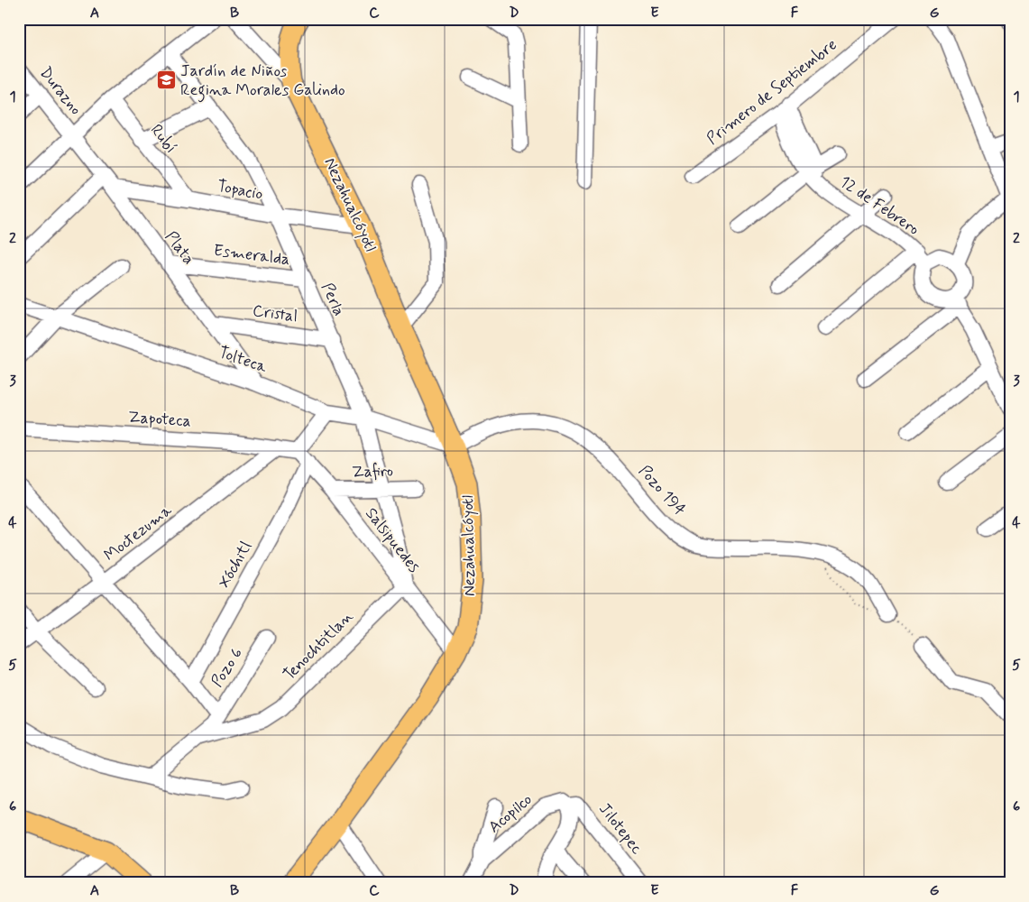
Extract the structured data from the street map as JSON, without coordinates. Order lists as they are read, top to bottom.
{
  "streets": {
    "main road": ["Nezahualcóyotl"],
    "street": [
      "Durazno",
      "Primero de Septiembre",
      "Rubí",
      "Topacio",
      "12 de Febrero",
      "Plata",
      "Esmeralda",
      "Perla",
      "Cristal",
      "Tolteca",
      "Zapoteca",
      "Zafiro",
      "Pozo 194",
      "Moctezuma",
      "Salsipuedes",
      "Xóchitl",
      "Tenochtitlan",
      "Pozo 6",
      "Acopilco",
      "Jilotepec"
    ]
  },
  "crossings": [
    ["Durazno", "Plata"],
    ["Primero de Septiembre", "12 de Febrero"],
    ["Rubí", "Topacio"],
    ["Topacio", "Nezahualcóyotl"],
    ["Topacio", "Plata"],
    ["Topacio", "Perla"],
    ["Nezahualcóyotl", "Tolteca"],
    ["Nezahualcóyotl", "Pozo 194"],
    ["Nezahualcóyotl", "Salsipuedes"],
    ["Plata", "Esmeralda"],
    ["Plata", "Cristal"],
    ["Plata", "Tolteca"],
    ["Esmeralda", "Perla"],
    ["Perla", "Cristal"],
    ["Perla", "Tolteca"],
    ["Perla", "Zafiro"],
    ["Perla", "Salsipuedes"],
    ["Perla", "Tenochtitlan"],
    ["Tolteca", "Pozo 194"],
    ["Tolteca", "Xóchitl"],
    ["Zapoteca", "Moctezuma"],
    ["Zapoteca", "Salsipuedes"],
    ["Zapoteca", "Xóchitl"],
    ["Zafiro", "Salsipuedes"],
    ["Salsipuedes", "Xóchitl"],
    ["Salsipuedes", "Tenochtitlan"],
    ["Tenochtitlan", "Pozo 6"],
    ["Acopilco", "Jilotepec"]
  ],
  "places": {
    "school or university": ["Jardín de Niños Regina Morales Galindo"]
  },
  "grid": {
    "columns": [
      "A",
      "B",
      "C",
      "D",
      "E",
      "F",
      "G"
    ],
    "rows": [
      "1",
      "2",
      "3",
      "4",
      "5",
      "6"
    ]
  }
}
